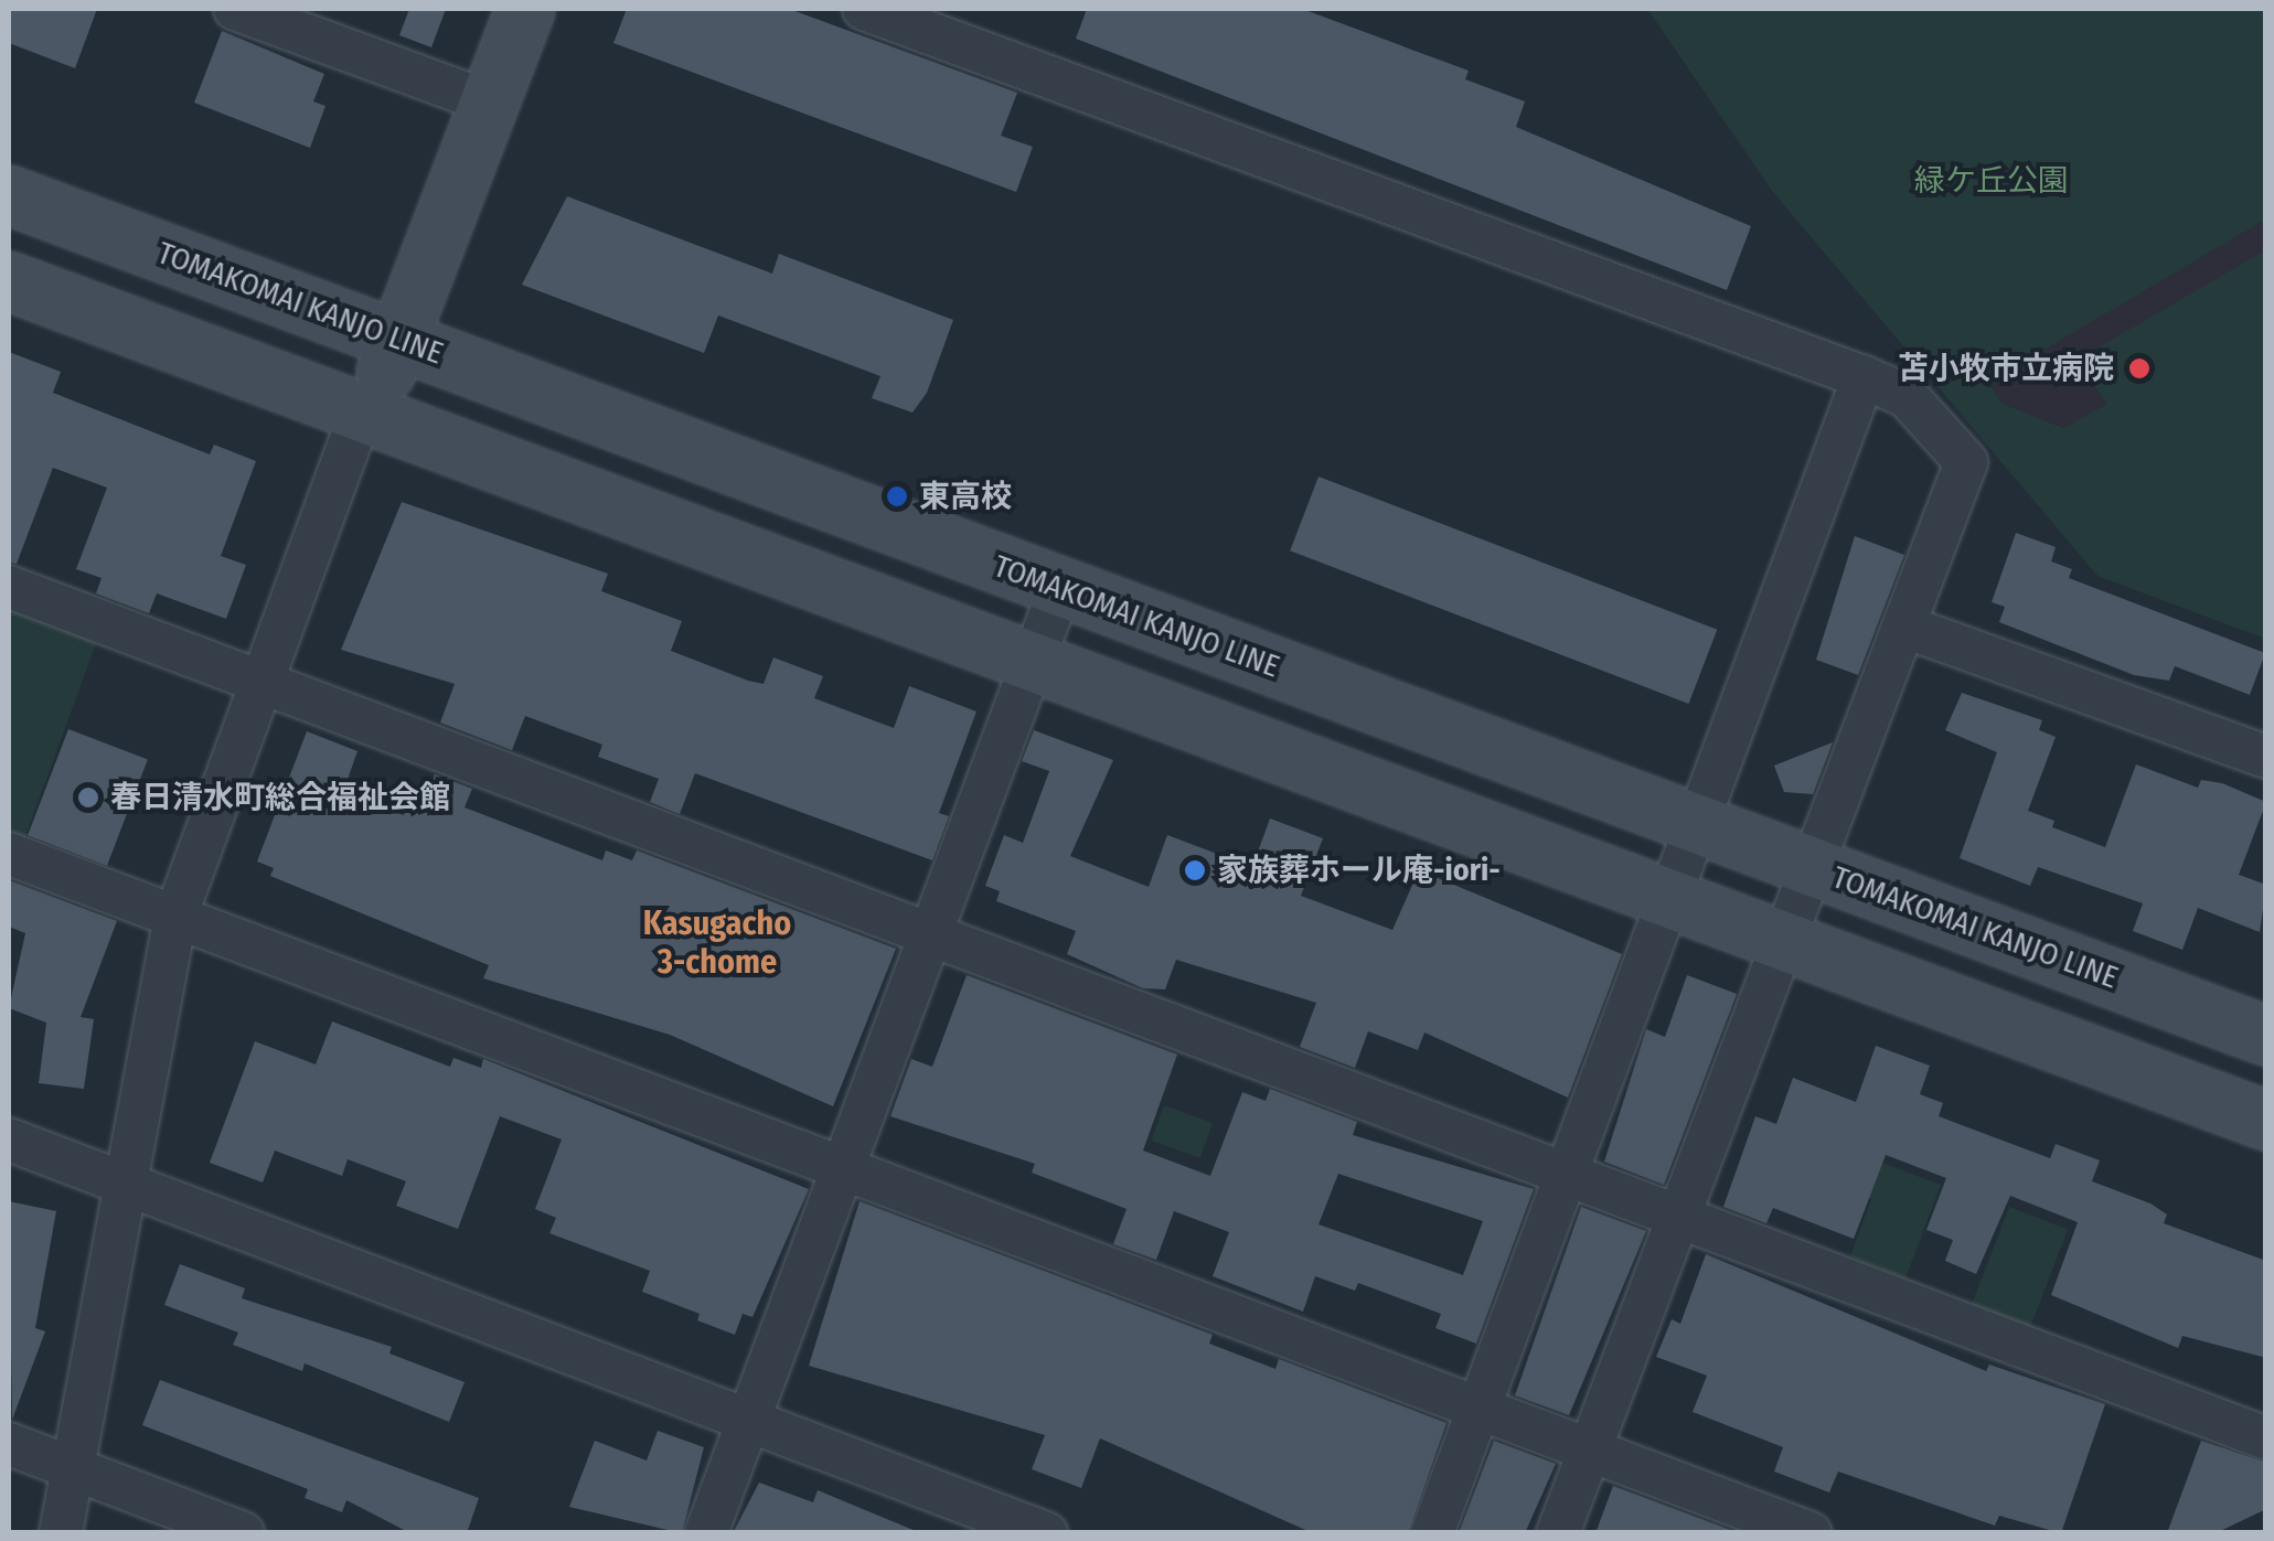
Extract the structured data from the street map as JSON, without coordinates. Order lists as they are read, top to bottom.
{
  "streets": {
    "main road": ["TOMAKOMAI KANJO LINE"]
  },
  "districts": ["Kasugacho 3-chome"],
  "parks": ["緑ケ丘公園"],
  "places": [
    "苫小牧市立病院",
    "東高校",
    "春日清水町総合福祉会館",
    "家族葬ホール庵-iori-"
  ]
}
